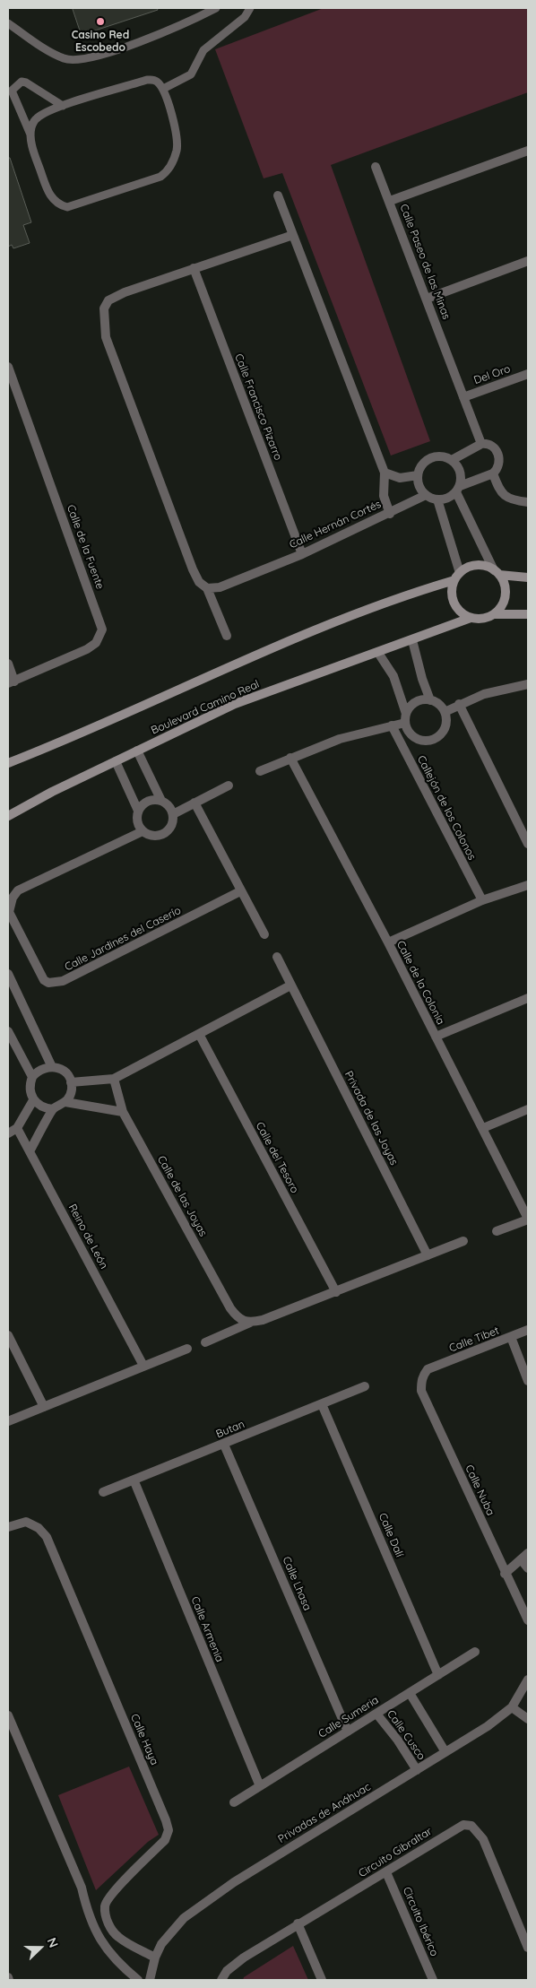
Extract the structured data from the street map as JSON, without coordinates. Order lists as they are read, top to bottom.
{
  "streets": {
    "street": [
      "Calle Paseo de las Minas",
      "Del Oro",
      "Calle Francisco Pizarro",
      "Calle Hernán Cortés",
      "Calle de la Fuente",
      "Boulevard Camino Real",
      "Callejón de los Colonos",
      "Calle Jardines del Caserío",
      "Calle de la Colonia",
      "Privada de las Joyas",
      "Calle del Tesoro",
      "Calle de las Joyas",
      "Reino de León",
      "Calle Tibet",
      "Butan",
      "Calle Nuba",
      "Calle Dalí",
      "Calle Lhasa",
      "Calle Armenia",
      "Calle Sumeria",
      "Calle Cusco",
      "Calle Haya",
      "Privadas de Anáhuac",
      "Circuito Gibraltar",
      "Circuito Ibérico"
    ]
  },
  "crossings": [
    ["Calle Paseo de las Minas", "Del Oro"],
    ["Calle Francisco Pizarro", "Calle Hernán Cortés"],
    ["Calle Tibet", "Calle Nuba"],
    ["Butan", "Calle Dalí"],
    ["Butan", "Calle Lhasa"],
    ["Butan", "Calle Armenia"],
    ["Calle Dalí", "Calle Sumeria"],
    ["Calle Lhasa", "Calle Sumeria"],
    ["Calle Armenia", "Calle Sumeria"],
    ["Calle Sumeria", "Calle Cusco"],
    ["Calle Cusco", "Privadas de Anáhuac"],
    ["Calle Haya", "Privadas de Anáhuac"],
    ["Circuito Gibraltar", "Circuito Ibérico"]
  ],
  "places": ["Casino Red Escobedo"],
  "north": "right"
}
